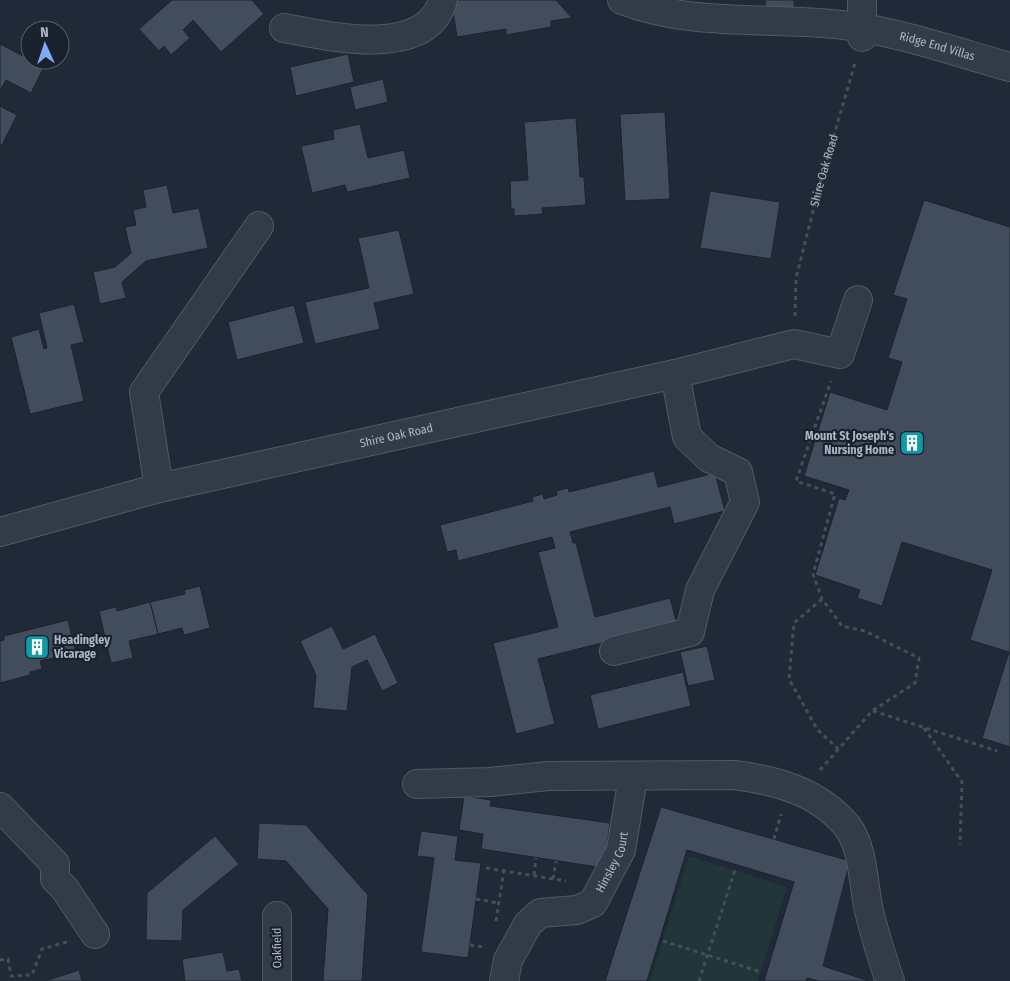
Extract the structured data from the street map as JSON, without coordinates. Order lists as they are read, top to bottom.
{
  "streets": {
    "street": [
      "Ridge End Villas",
      "Shire Oak Road",
      "Hinsley Court",
      "Oakfield"
    ]
  },
  "crossings": [
    ["Ridge End Villas", "Shire Oak Road"]
  ],
  "places": {
    "building": ["Mount St Joseph's Nursing Home", "Headingley Vicarage"]
  },
  "north": "top"
}
